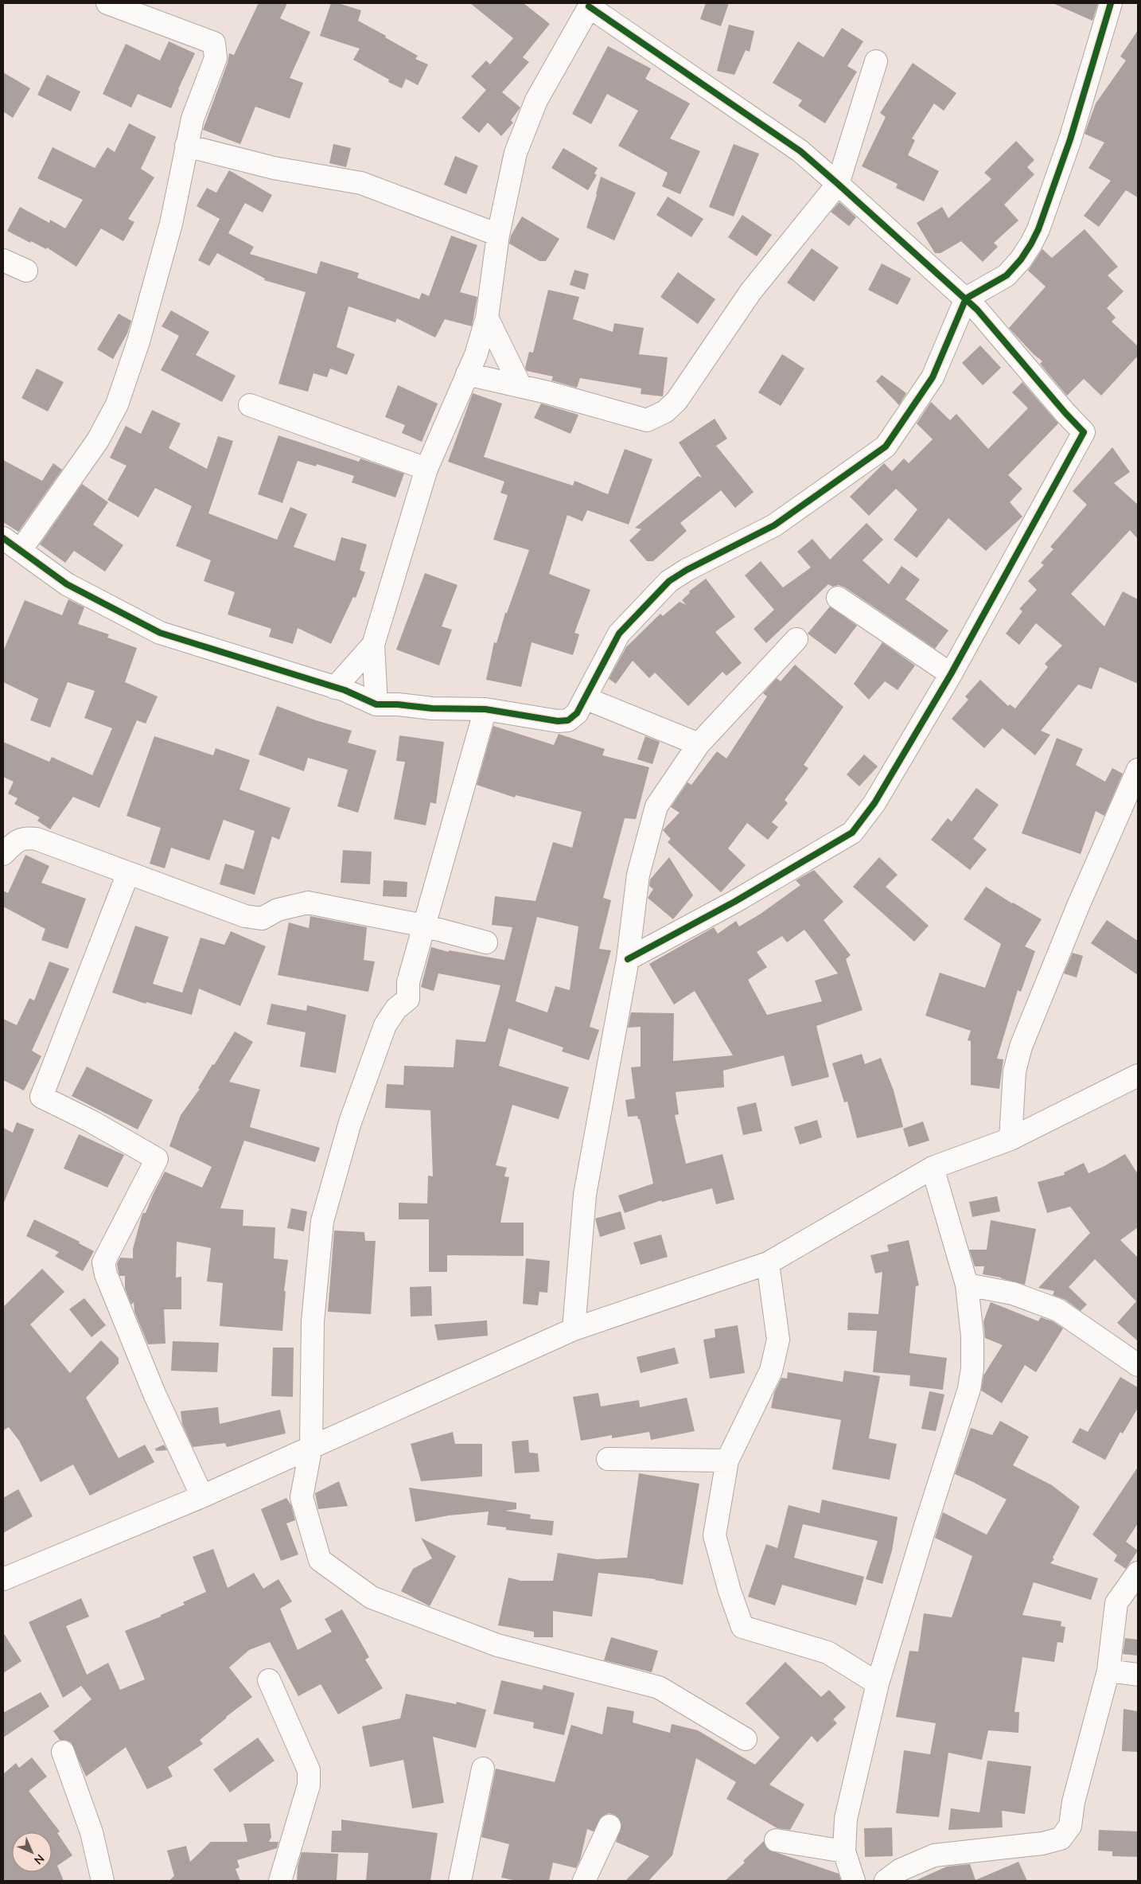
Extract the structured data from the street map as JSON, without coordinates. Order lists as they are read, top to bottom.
{
  "north": "bottom right"
}
